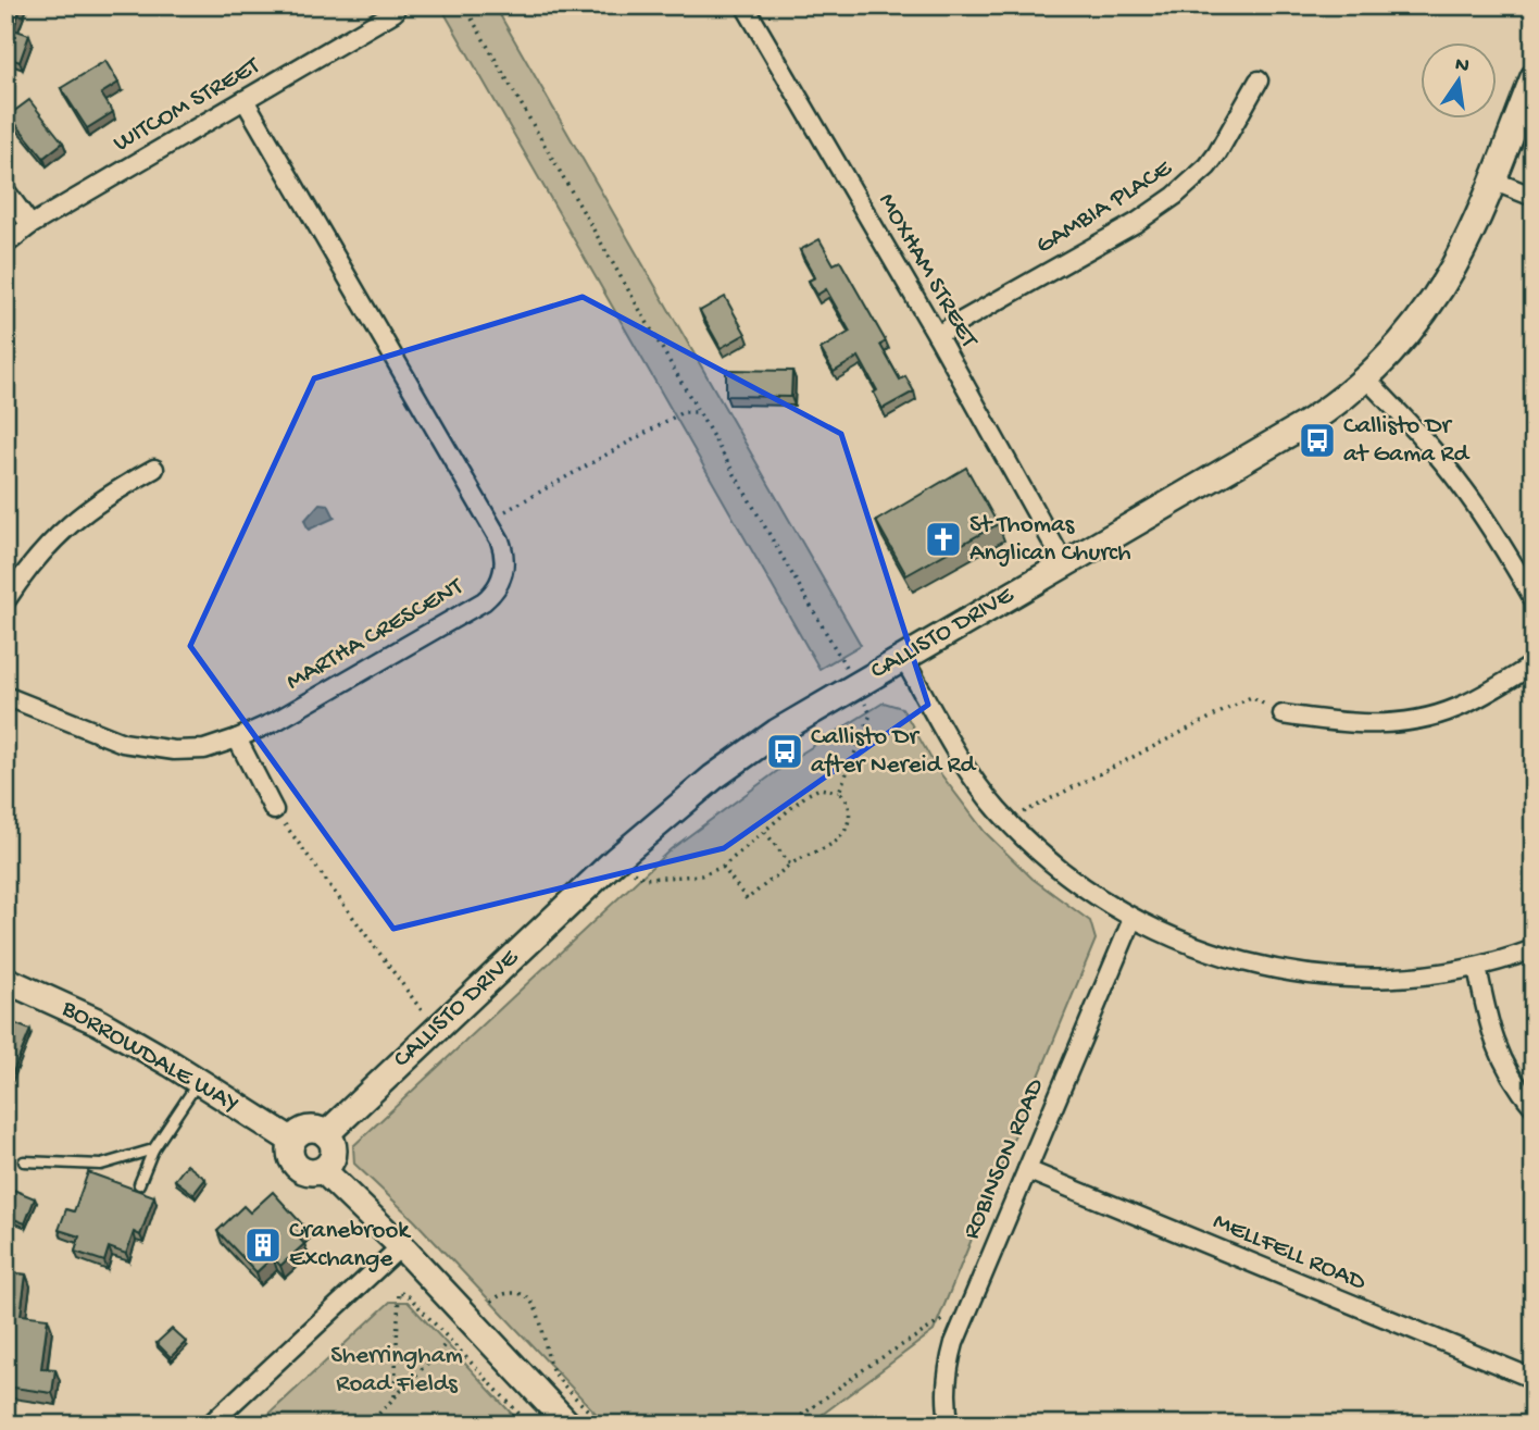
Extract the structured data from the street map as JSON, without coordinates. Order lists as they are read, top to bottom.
{
  "streets": {
    "street": [
      "WITCOM STREET",
      "GAMBIA PLACE",
      "MOXHAM STREET",
      "CALLISTO DRIVE",
      "MARTHA CRESCENT",
      "BORROWDALE WAY",
      "ROBINSON ROAD",
      "MELLFELL ROAD"
    ]
  },
  "crossings": [
    ["WITCOM STREET", "MARTHA CRESCENT"],
    ["GAMBIA PLACE", "MOXHAM STREET"],
    ["MOXHAM STREET", "CALLISTO DRIVE"],
    ["CALLISTO DRIVE", "BORROWDALE WAY"],
    ["ROBINSON ROAD", "MELLFELL ROAD"]
  ],
  "parks": ["Sherringham Road Fields"],
  "places": {
    "bus stop": ["Callisto Dr at Gama Rd", "Callisto Dr after Nereid Rd"],
    "church": ["St Thomas Anglican Church"],
    "building": ["Cranebrook Exchange"]
  },
  "north": "top"
}
